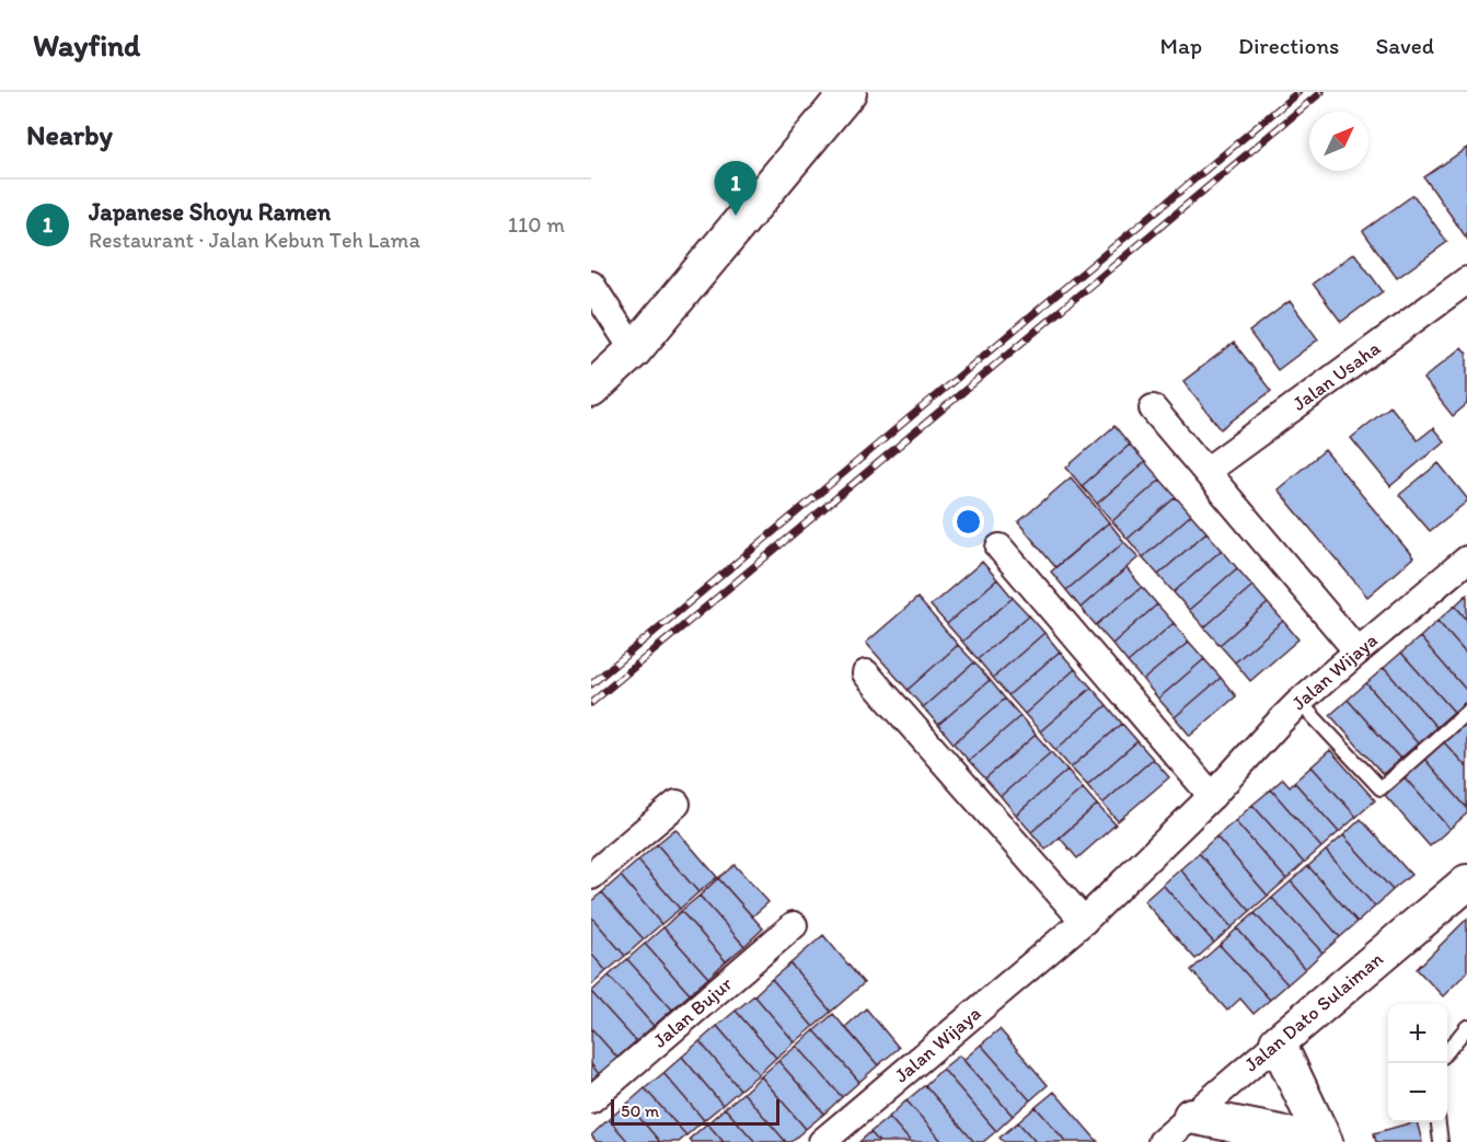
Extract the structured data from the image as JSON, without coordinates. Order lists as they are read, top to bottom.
{
  "streets": {
    "street": [
      "Jalan Usaha",
      "Jalan Wijaya",
      "Jalan Bujur",
      "Jalan Dato Sulaiman"
    ]
  },
  "scale_bar": "50 m",
  "north": "top right",
  "page": {
    "header": "Wayfind",
    "nav": ["Map", "Directions", "Saved"],
    "heading": "Nearby",
    "pins": "1",
    "list": [
      {
        "mark": "1",
        "name": "Japanese Shoyu Ramen",
        "note": "Restaurant · Jalan Kebun Teh Lama",
        "value": "110 m"
      }
    ],
    "map_buttons": ["+", "−"],
    "scale": "50 m"
  }
}
